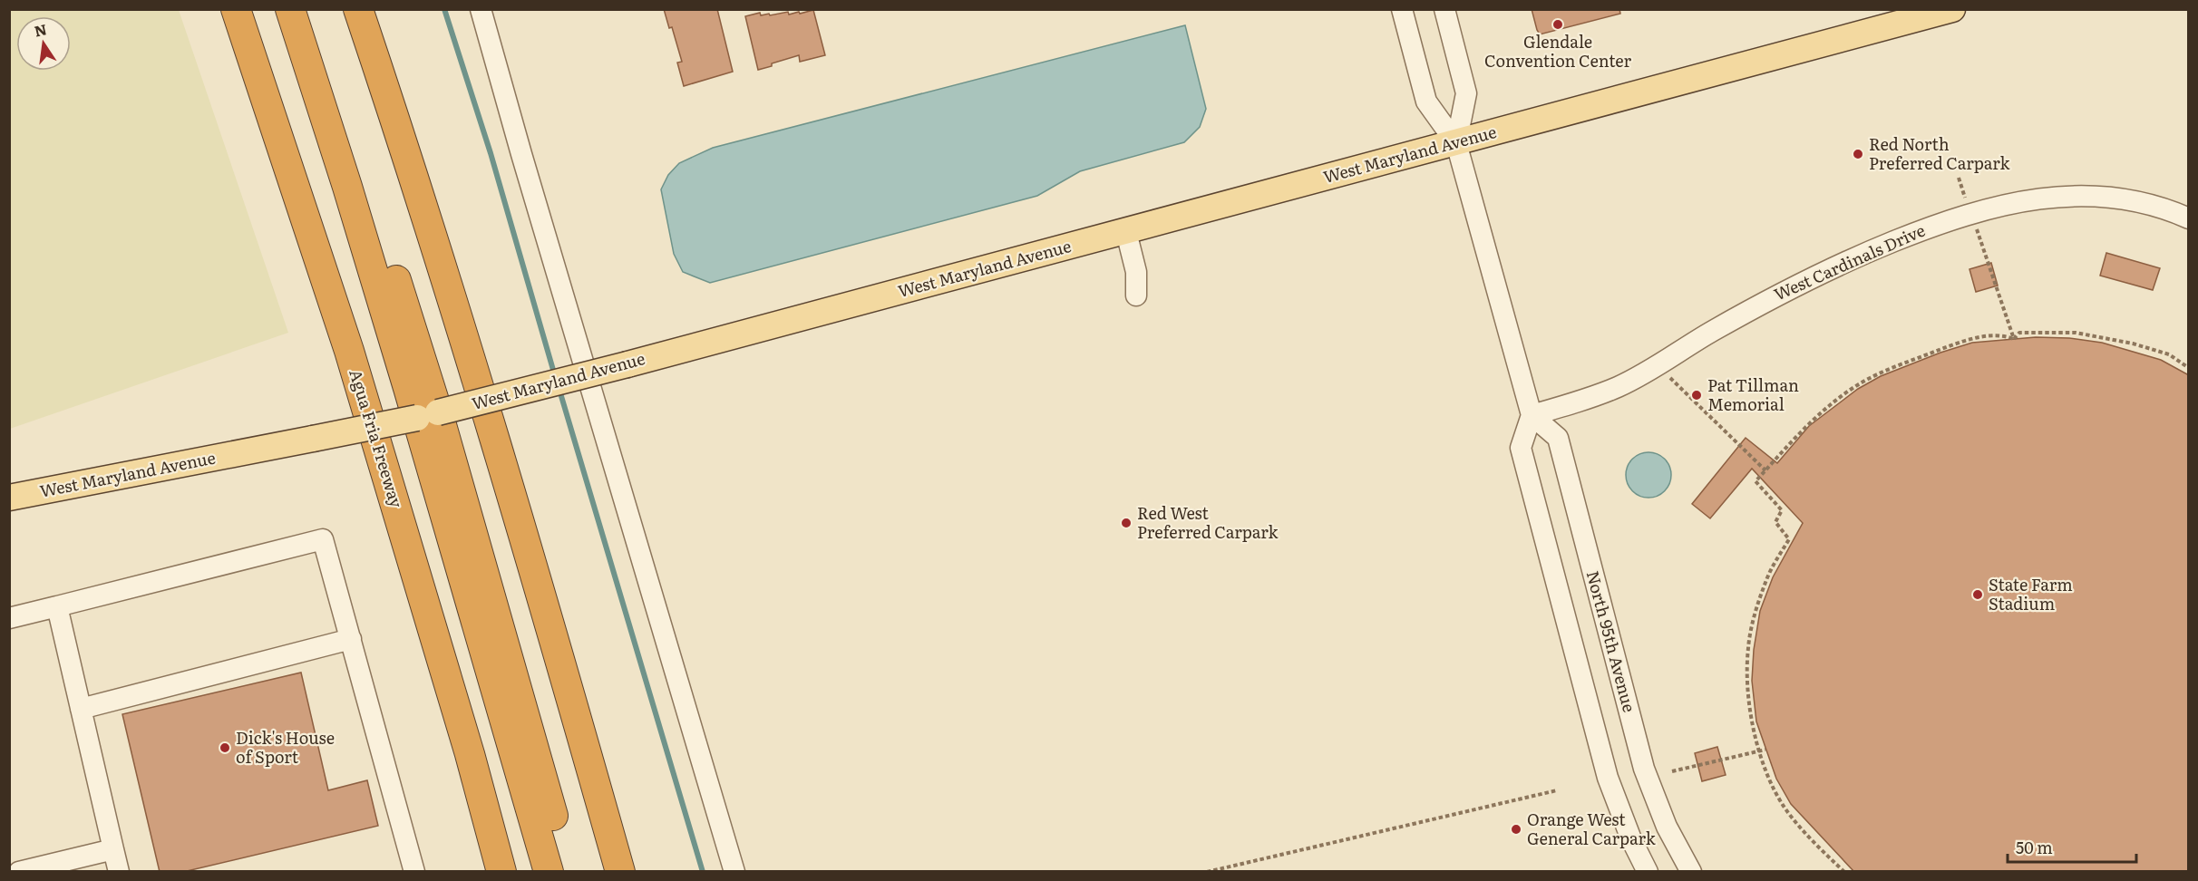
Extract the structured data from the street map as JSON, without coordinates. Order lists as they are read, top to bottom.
{
  "streets": {
    "highway": ["Agua Fria Freeway"],
    "main road": ["West Maryland Avenue"],
    "street": ["West Cardinals Drive", "North 95th Avenue"]
  },
  "crossings": [
    ["West Cardinals Drive", "North 95th Avenue"]
  ],
  "places": [
    "Glendale Convention Center",
    "Red North Preferred Carpark",
    "Pat Tillman Memorial",
    "Red West Preferred Carpark",
    "State Farm Stadium",
    "Dick's House of Sport",
    "Orange West General Carpark"
  ],
  "scale_bar": "50 m",
  "north": "top"
}
